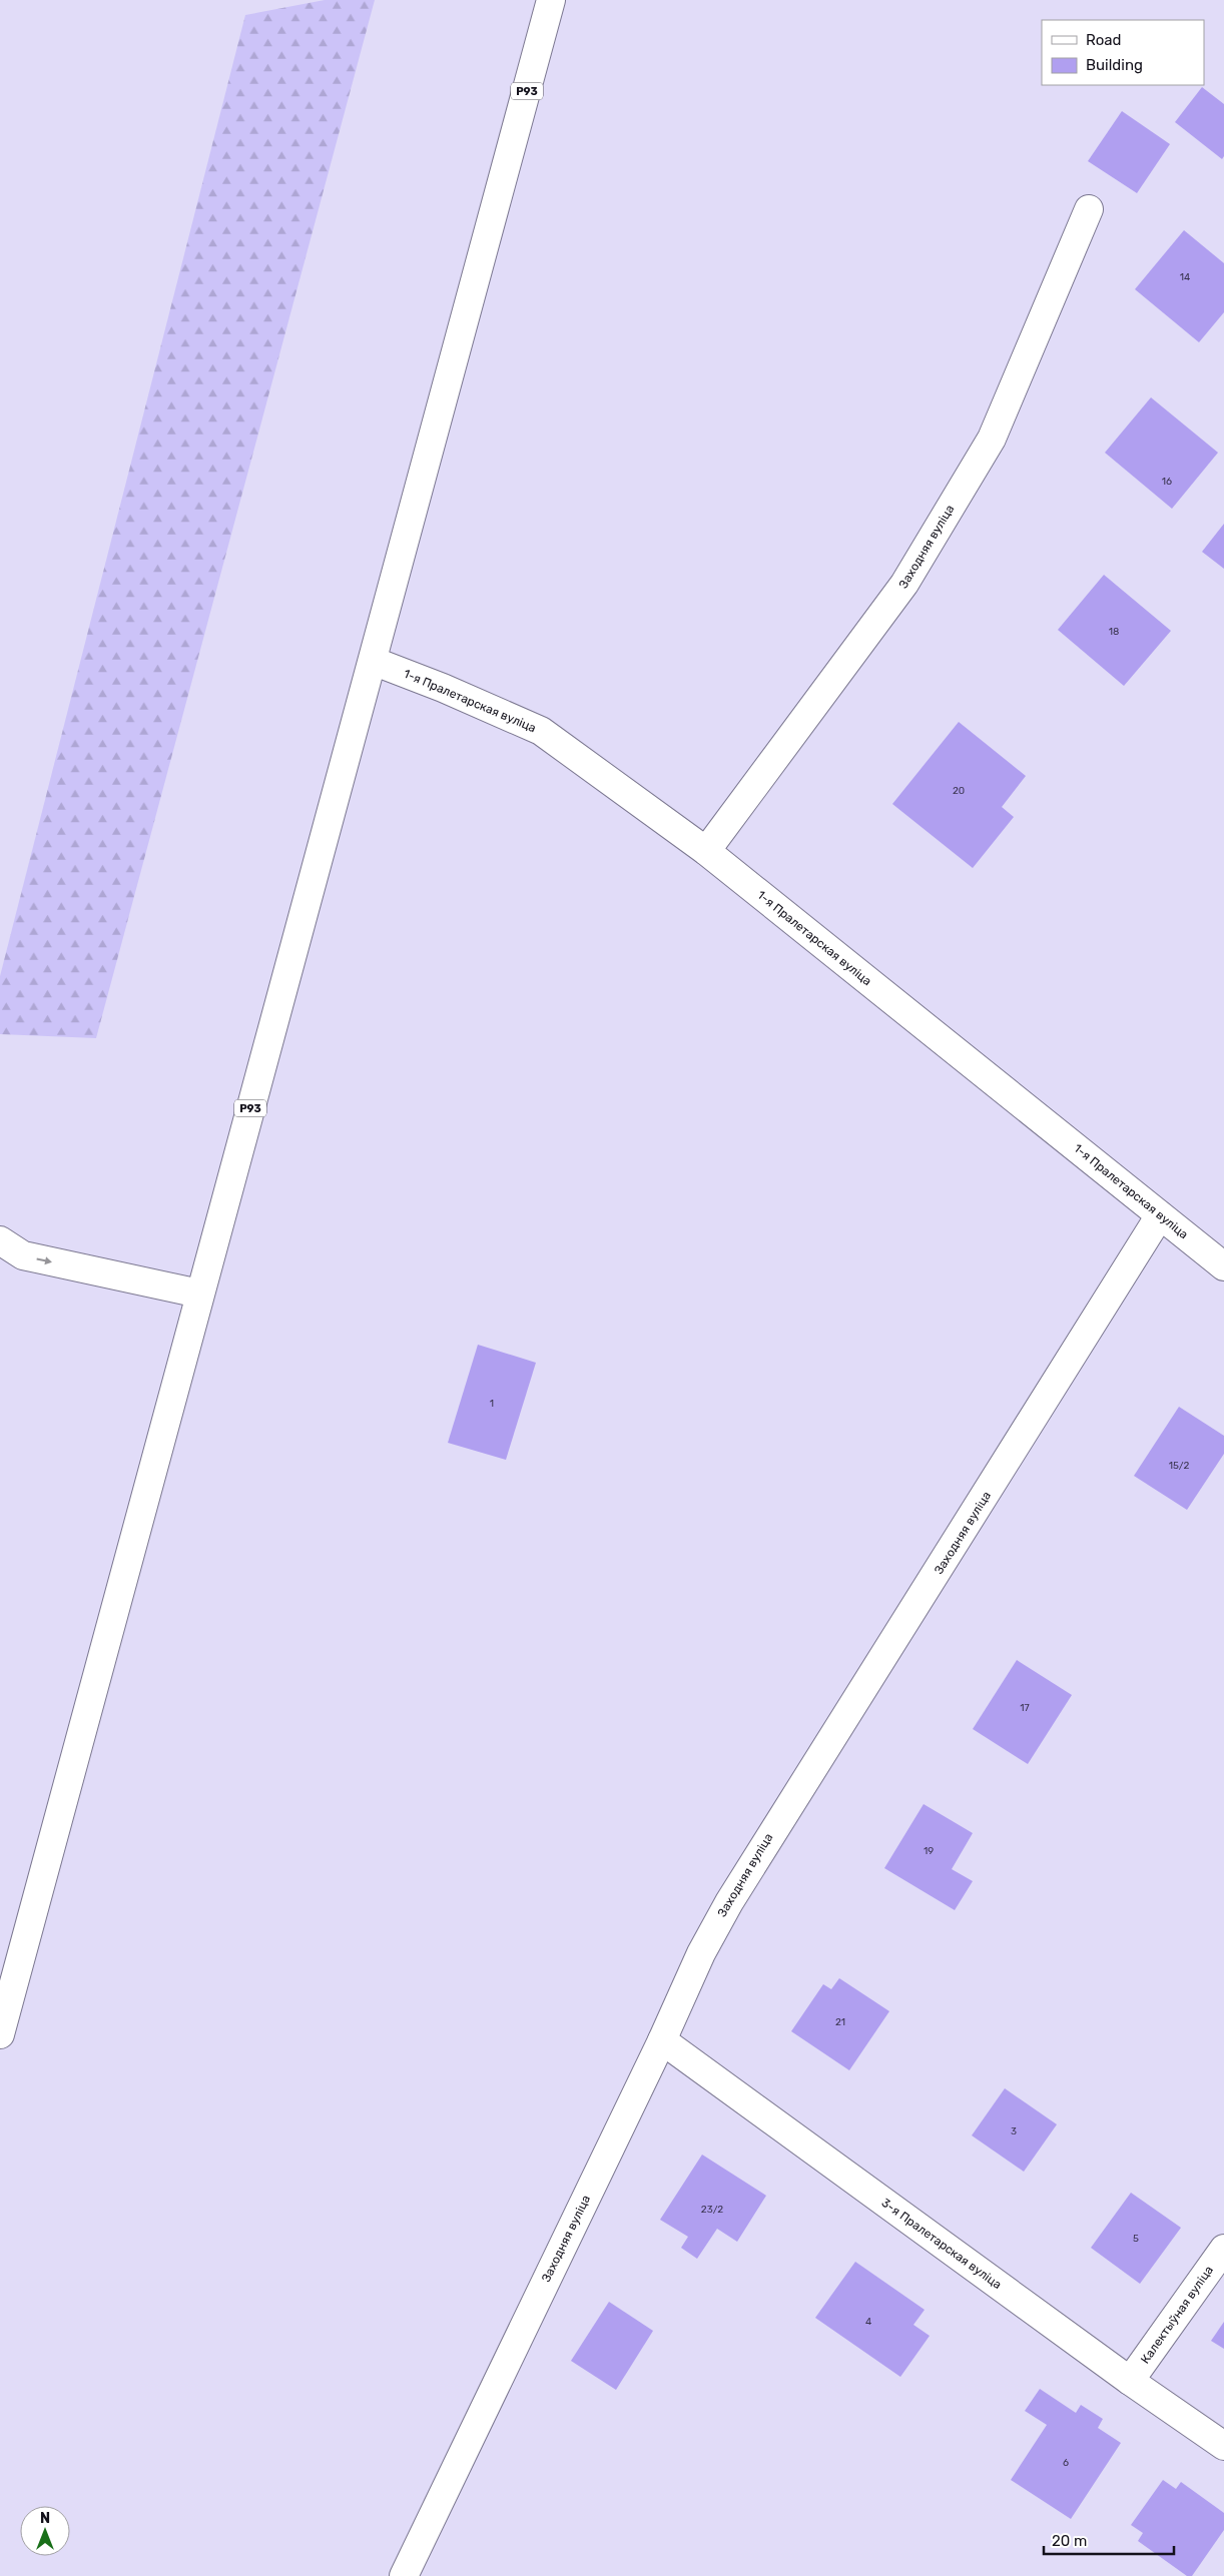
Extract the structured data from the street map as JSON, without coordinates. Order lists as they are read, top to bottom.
{
  "streets": {
    "street": [
      "Р93",
      "Заходняя вуліца",
      "1-я Пралетарская вуліца",
      "3-я Пралетарская вуліца",
      "Калектыўная вуліца"
    ]
  },
  "crossings": [
    ["Р93", "1-я Пралетарская вуліца"],
    ["Заходняя вуліца", "1-я Пралетарская вуліца"],
    ["Заходняя вуліца", "3-я Пралетарская вуліца"],
    ["3-я Пралетарская вуліца", "Калектыўная вуліца"]
  ],
  "house_numbers": [
    "14",
    "16",
    "18",
    "20",
    "1",
    "15/2",
    "17",
    "19",
    "21",
    "3",
    "23/2",
    "5",
    "4",
    "6"
  ],
  "legend": ["Road", "Building"],
  "scale_bar": "20 m",
  "north": "top"
}
